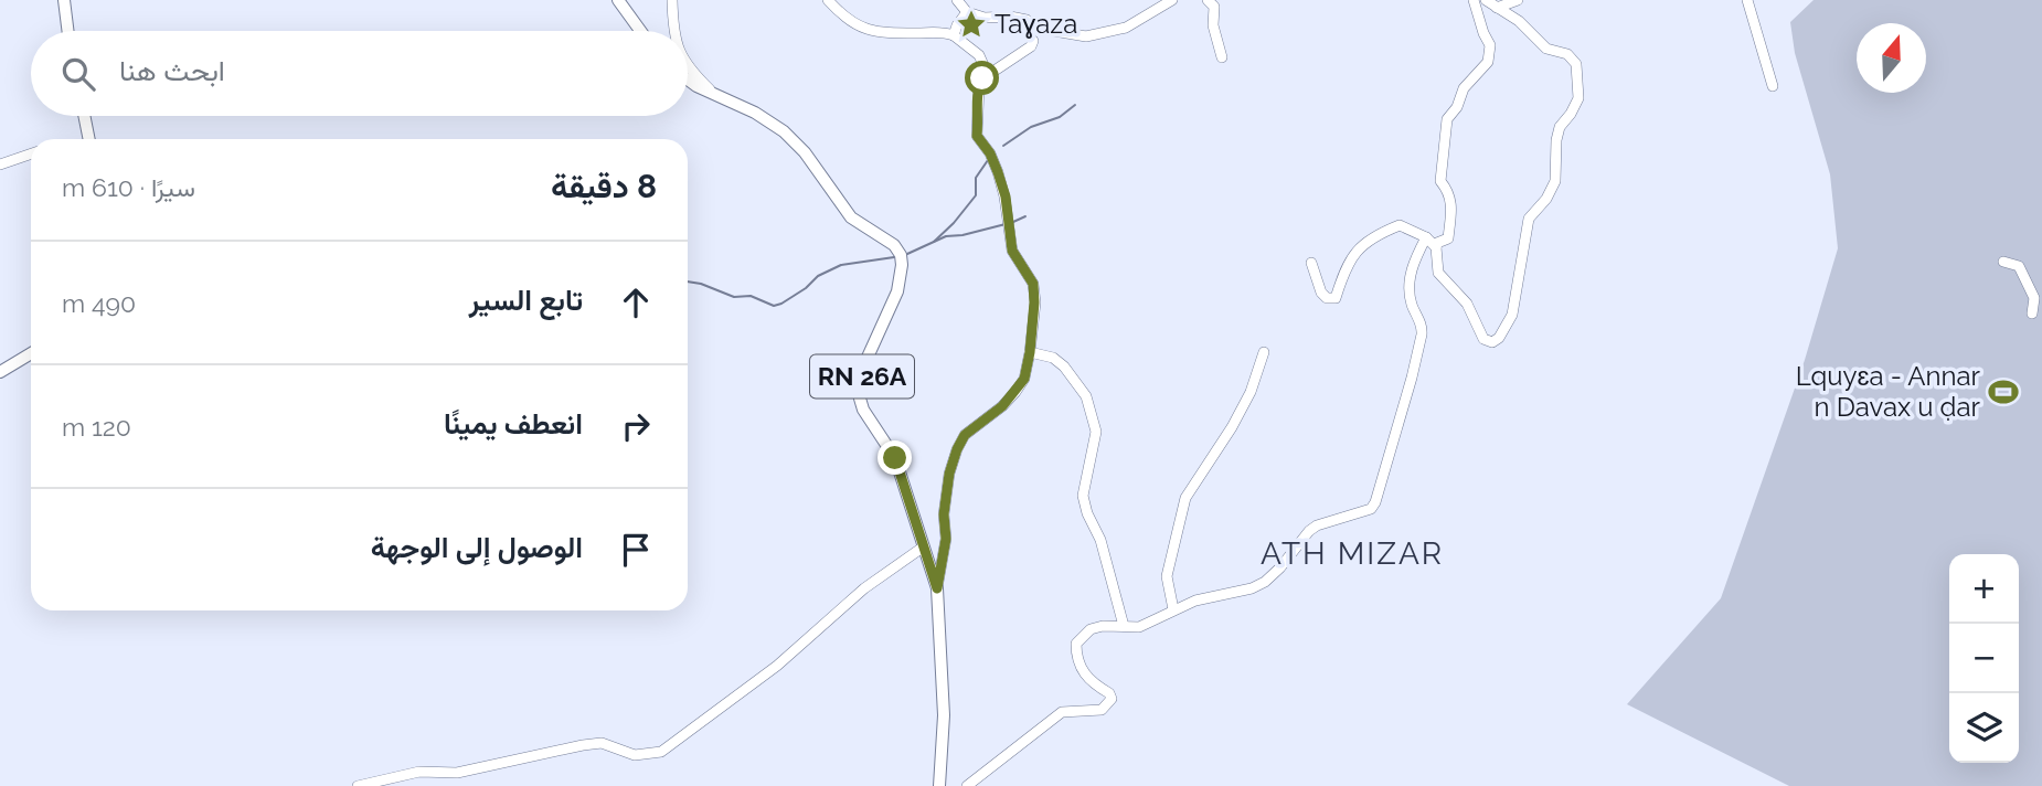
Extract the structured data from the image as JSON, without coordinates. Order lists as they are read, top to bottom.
{
  "streets": {
    "main road": ["RN 26A"]
  },
  "districts": ["ATH MIZAR"],
  "places": {
    "place": ["Taɣaza"],
    "sports": ["Lquyɛa - Annar n Davax u ḍar"]
  },
  "north": "top",
  "page": {
    "search": "ابحث هنا",
    "heading": ["8 دقيقة", "سيرًا · 610 m"],
    "list": [
      ["تابع السير", "490 m"],
      ["انعطف يمينًا", "120 m"],
      "الوصول إلى الوجهة"
    ],
    "map_buttons": ["+", "−"]
  }
}
